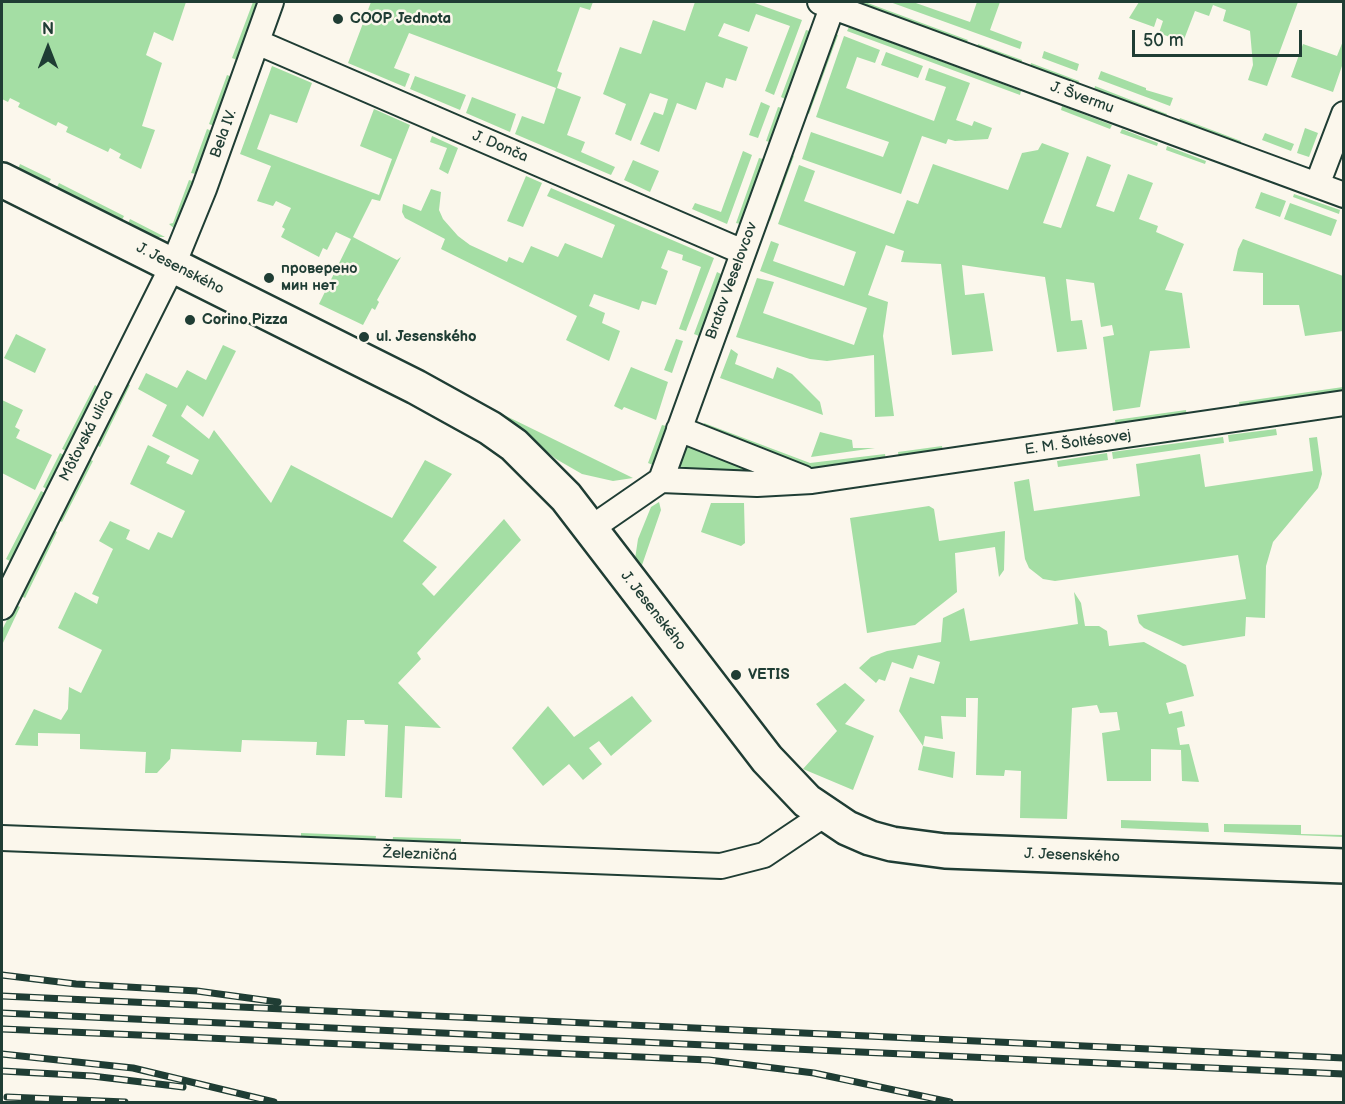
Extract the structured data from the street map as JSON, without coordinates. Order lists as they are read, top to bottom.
{
  "streets": {
    "street": [
      "J. Švermu",
      "Bela IV.",
      "J. Donča",
      "J. Jesenského",
      "Bratov Veselovcov",
      "Môťovská ulica",
      "E. M. Šoltésovej",
      "Železničná"
    ]
  },
  "crossings": [
    ["J. Švermu", "Bratov Veselovcov"],
    ["Bela IV.", "J. Donča"],
    ["Bela IV.", "J. Jesenského"],
    ["Bela IV.", "Môťovská ulica"],
    ["J. Donča", "Bratov Veselovcov"],
    ["J. Jesenského", "Môťovská ulica"],
    ["J. Jesenského", "Železničná"],
    ["Bratov Veselovcov", "E. M. Šoltésovej"]
  ],
  "places": [
    "COOP Jednota",
    "проверено мин нет",
    "Corino Pizza",
    "ul. Jesenského",
    "VETIS"
  ],
  "scale_bar": "50 m",
  "north": "top"
}
